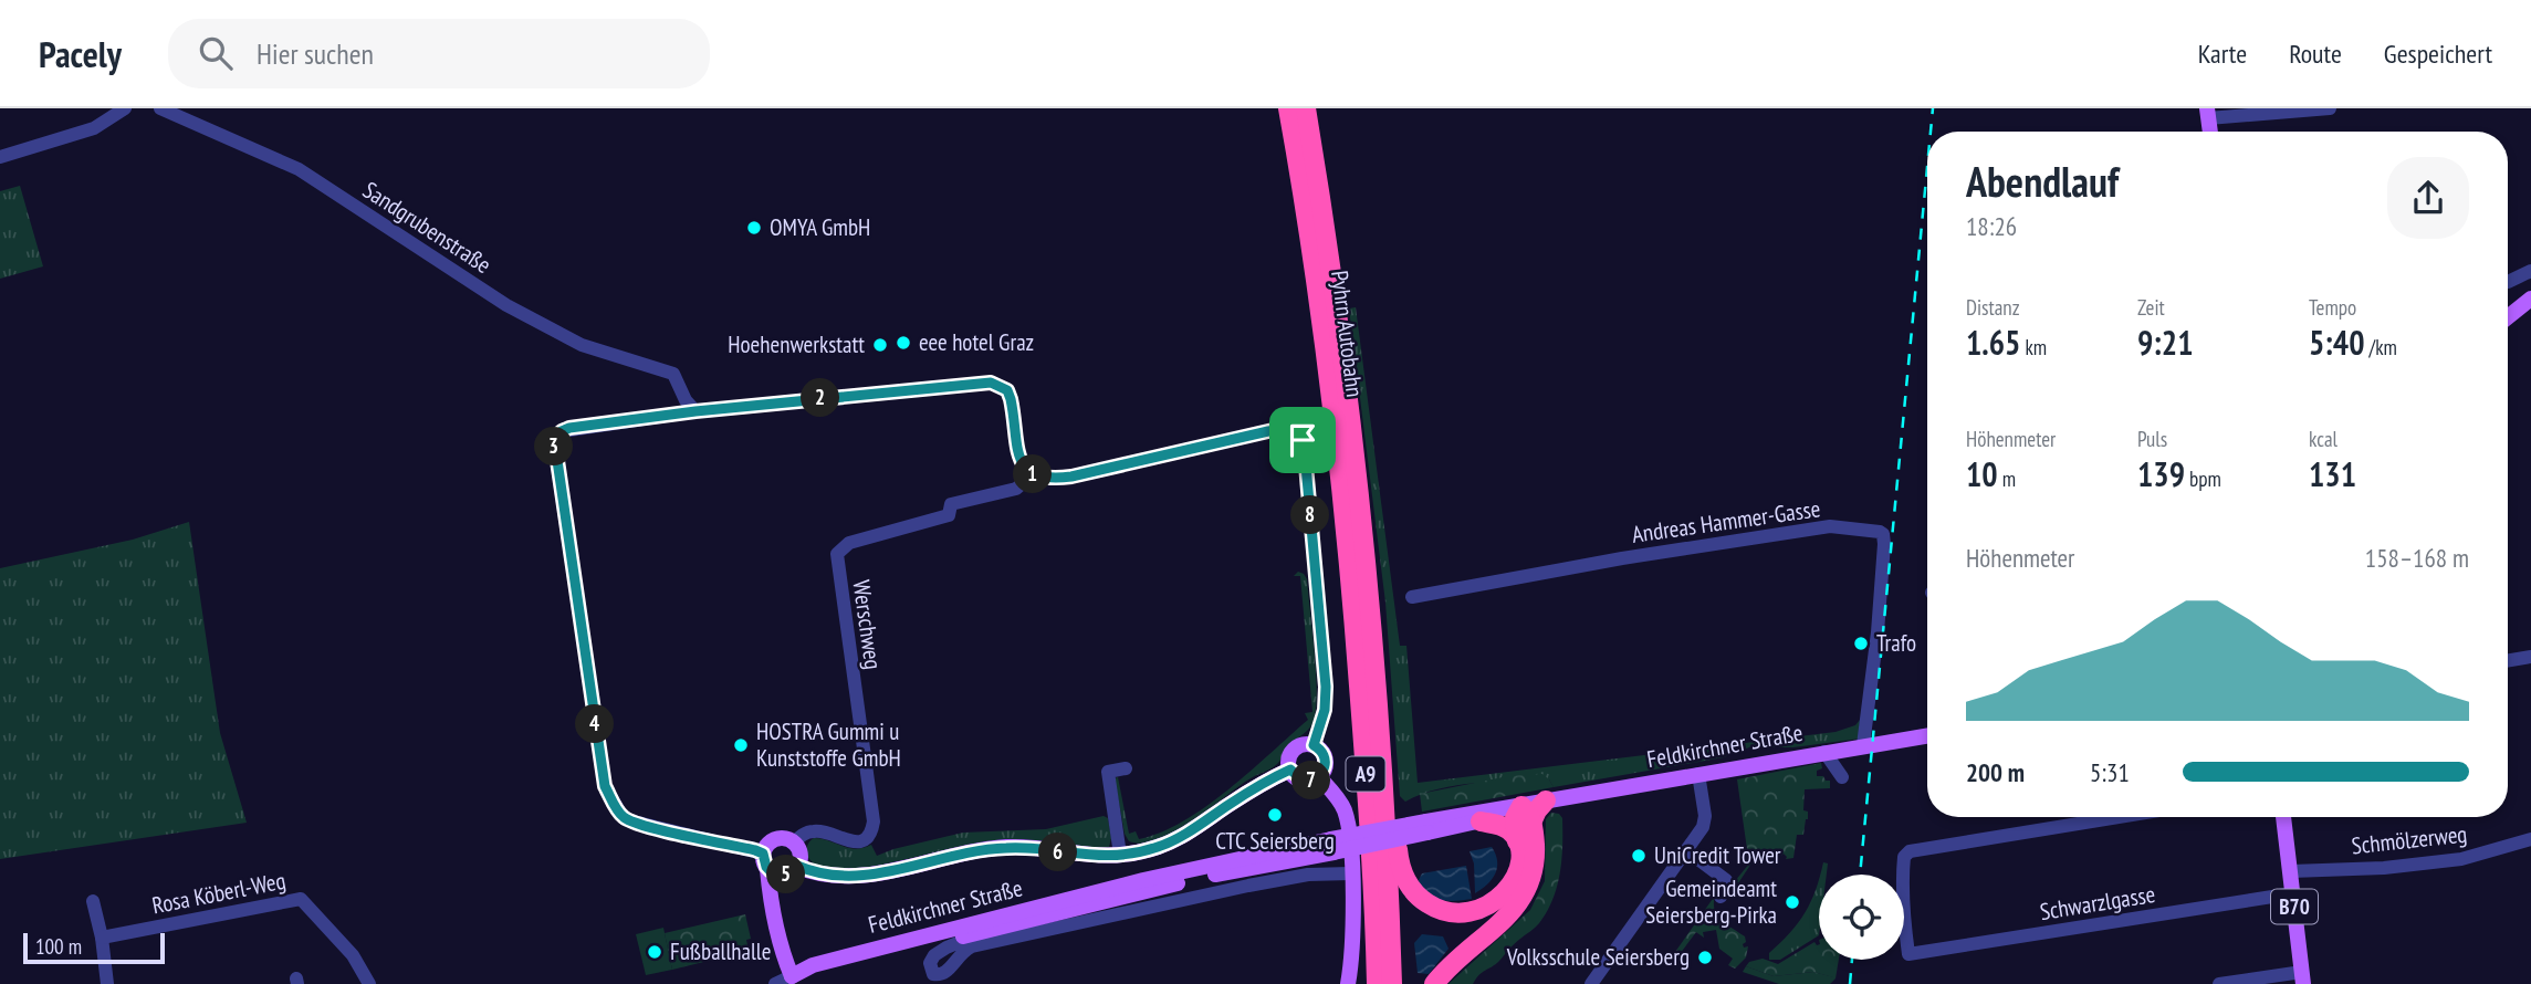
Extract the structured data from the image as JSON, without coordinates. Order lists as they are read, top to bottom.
{
  "streets": {
    "highway": ["Pyhrn Autobahn", "A9"],
    "main road": ["Feldkirchner Straße", "B70"],
    "street": [
      "Sandgrubenstraße",
      "Andreas Hammer-Gasse",
      "Werschweg",
      "Schmölzerweg",
      "Rosa Köberl-Weg",
      "Schwarzlgasse"
    ]
  },
  "crossings": [
    ["Andreas Hammer-Gasse", "Feldkirchner Straße"],
    ["Schmölzerweg", "B70"],
    ["Schwarzlgasse", "B70"]
  ],
  "places": [
    "OMYA GmbH",
    "eee hotel Graz",
    "Hoehenwerkstatt",
    "Trafo",
    "HOSTRA Gummi u Kunststoffe GmbH",
    "CTC Seiersberg",
    "UniCredit Tower",
    "Gemeindeamt Seiersberg-Pirka",
    "Fußballhalle",
    "Volksschule Seiersberg"
  ],
  "scale_bar": "100 m",
  "page": {
    "header": "Pacely",
    "search": "Hier suchen",
    "nav": ["Karte", "Route", "Gespeichert"],
    "heading": ["Abendlauf", "18:26"],
    "stats": [
      ["Distanz", "1.65 km"],
      ["Zeit", "9:21"],
      ["Tempo", "5:40 /km"],
      ["Höhenmeter", "10 m"],
      ["Puls", "139 bpm"],
      ["kcal", "131"]
    ],
    "pins": [
      "2",
      "3",
      "1",
      "8",
      "4",
      "7",
      "6",
      "5"
    ],
    "chart": ["Höhenmeter", "158–168 m"],
    "list": [
      {
        "name": "200 m",
        "note": "5:31"
      }
    ],
    "scale": "100 m"
  }
}
